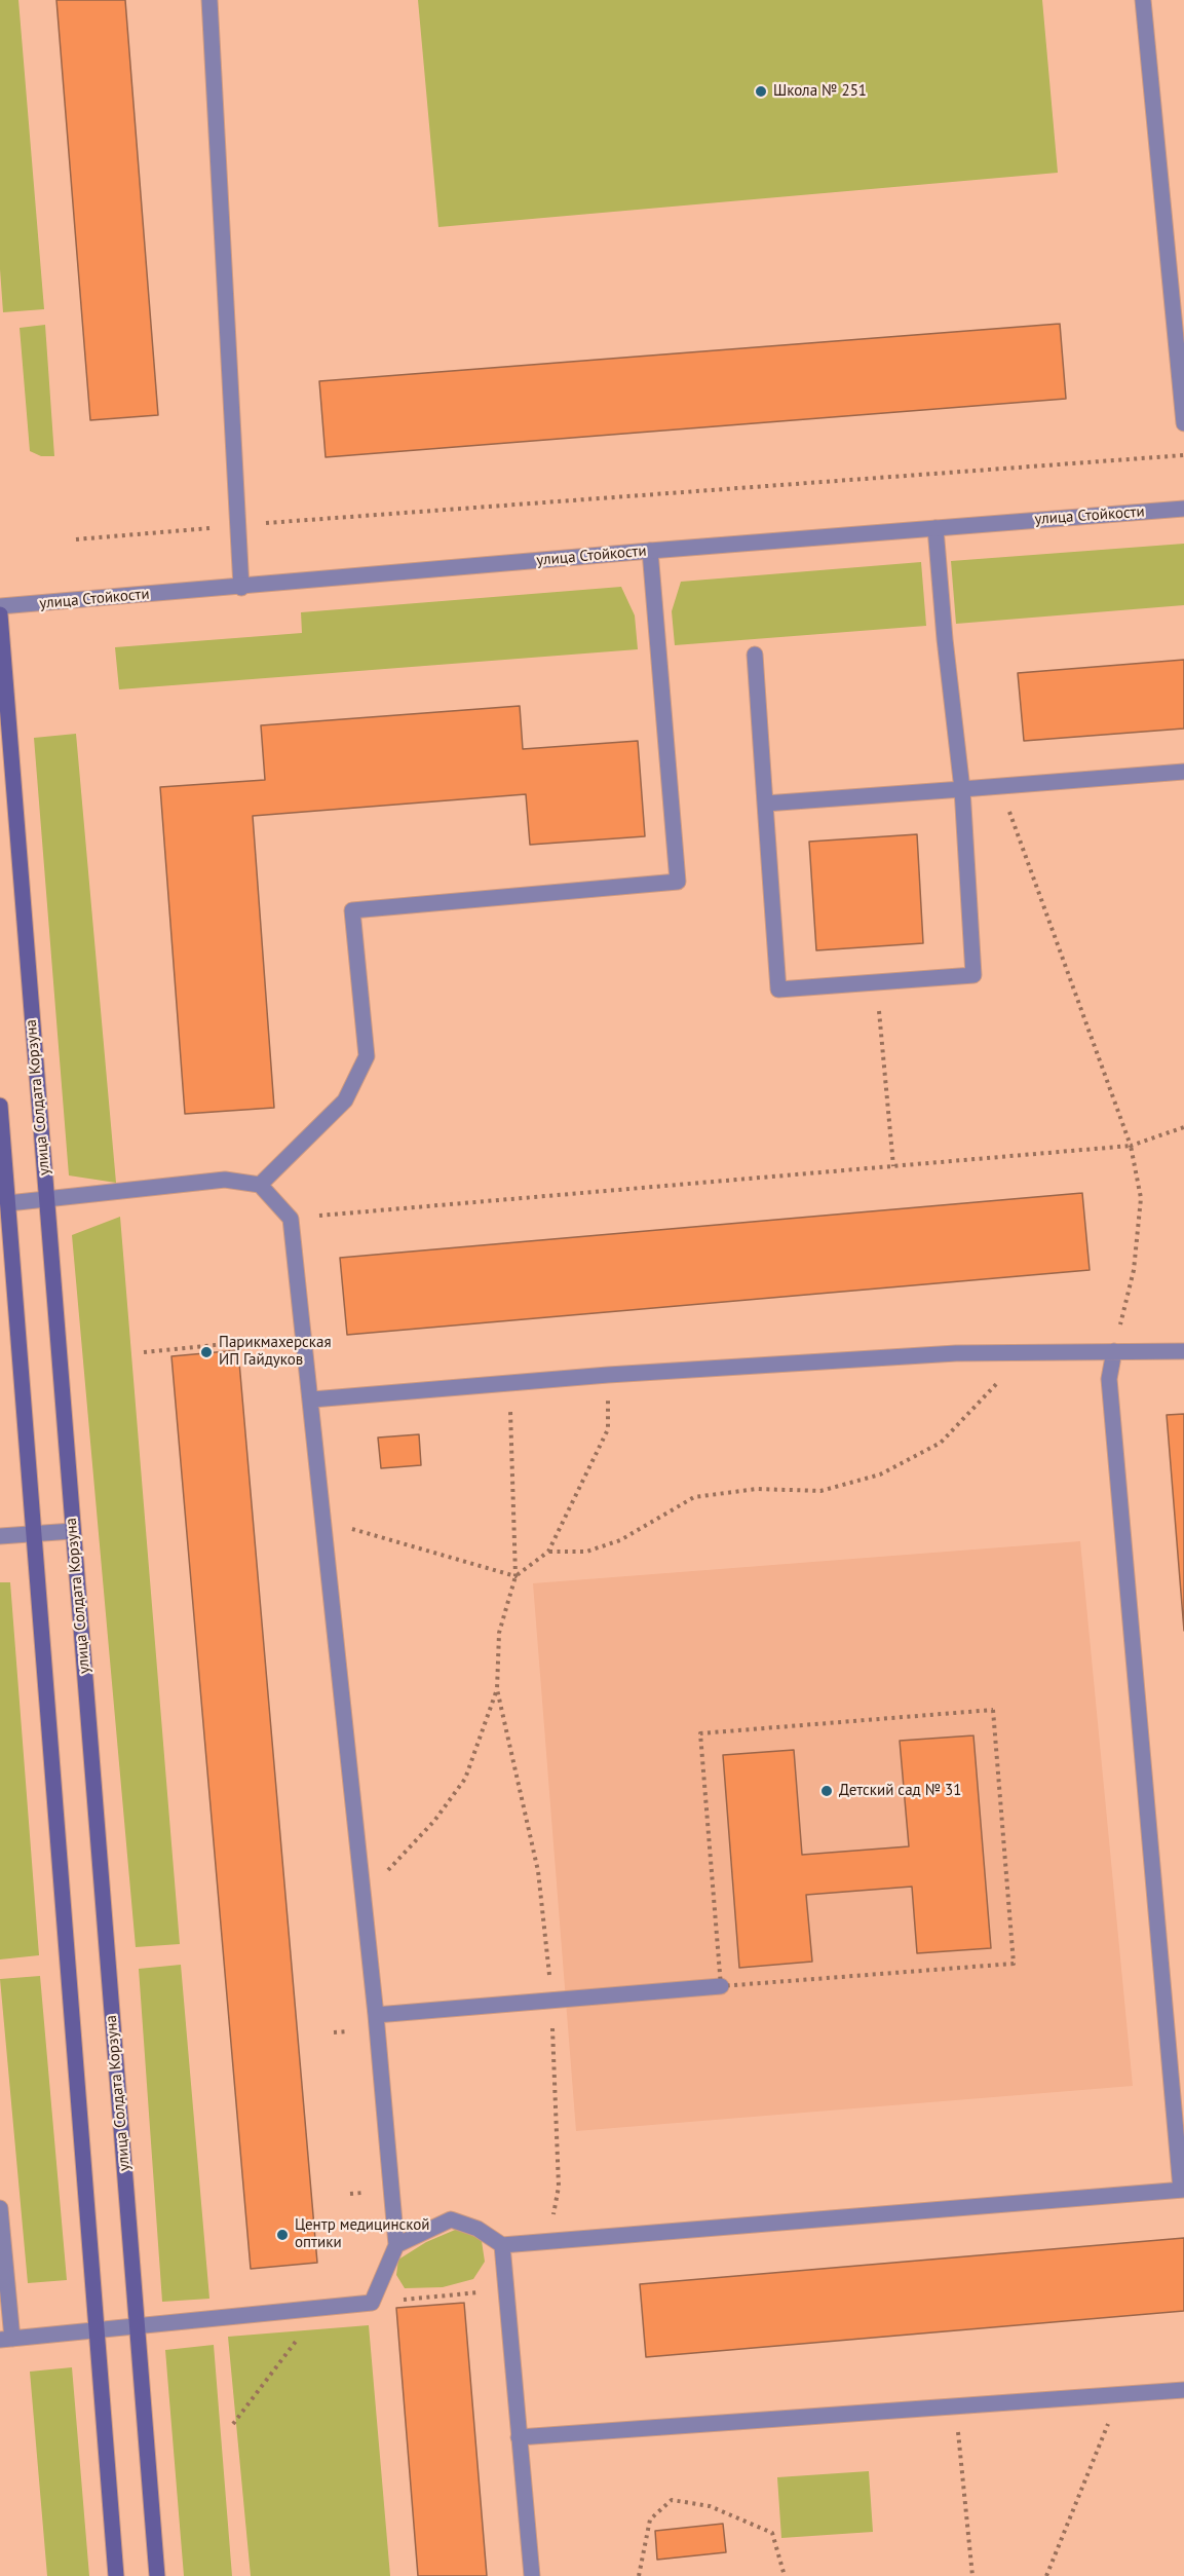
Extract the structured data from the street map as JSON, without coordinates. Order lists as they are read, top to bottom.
{
  "streets": {
    "street": ["улица Стойкости", "улица Солдата Корзуна"]
  },
  "places": [
    "Школа № 251",
    "Парикмахерская ИП Гайдуков",
    "Детский сад № 31",
    "Центр медицинской оптики"
  ]
}
